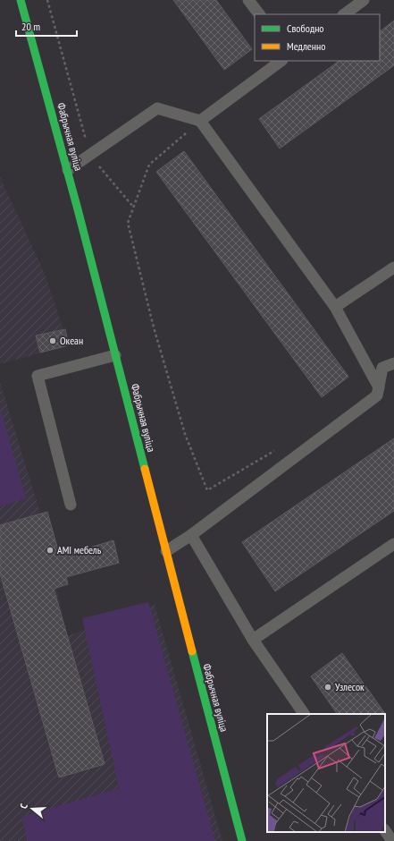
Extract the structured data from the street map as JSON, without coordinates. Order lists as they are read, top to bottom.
{
  "streets": {
    "main road": ["Фабрычная вуліца"]
  },
  "places": ["Океан", "AMI мебель", "Узлесок"],
  "legend": ["Свободно", "Медленно"],
  "scale_bar": "20 m",
  "north": "left"
}
